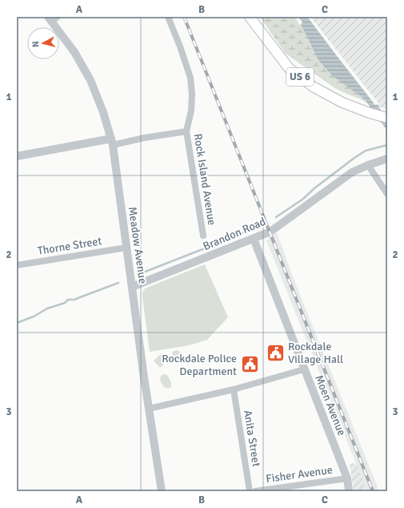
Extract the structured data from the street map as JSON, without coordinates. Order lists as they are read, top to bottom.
{
  "streets": {
    "main road": ["US 6"],
    "street": [
      "Rock Island Avenue",
      "Brandon Road",
      "Meadow Avenue",
      "Thorne Street",
      "Moen Avenue",
      "Anita Street",
      "Fisher Avenue"
    ]
  },
  "crossings": [
    ["Brandon Road", "Meadow Avenue"],
    ["Brandon Road", "Moen Avenue"],
    ["Meadow Avenue", "Thorne Street"],
    ["Moen Avenue", "Fisher Avenue"]
  ],
  "places": {
    "public building": ["Rockdale Village Hall", "Rockdale Police Department"]
  },
  "north": "left",
  "grid": {
    "columns": ["A", "B", "C"],
    "rows": ["1", "2", "3"]
  }
}
